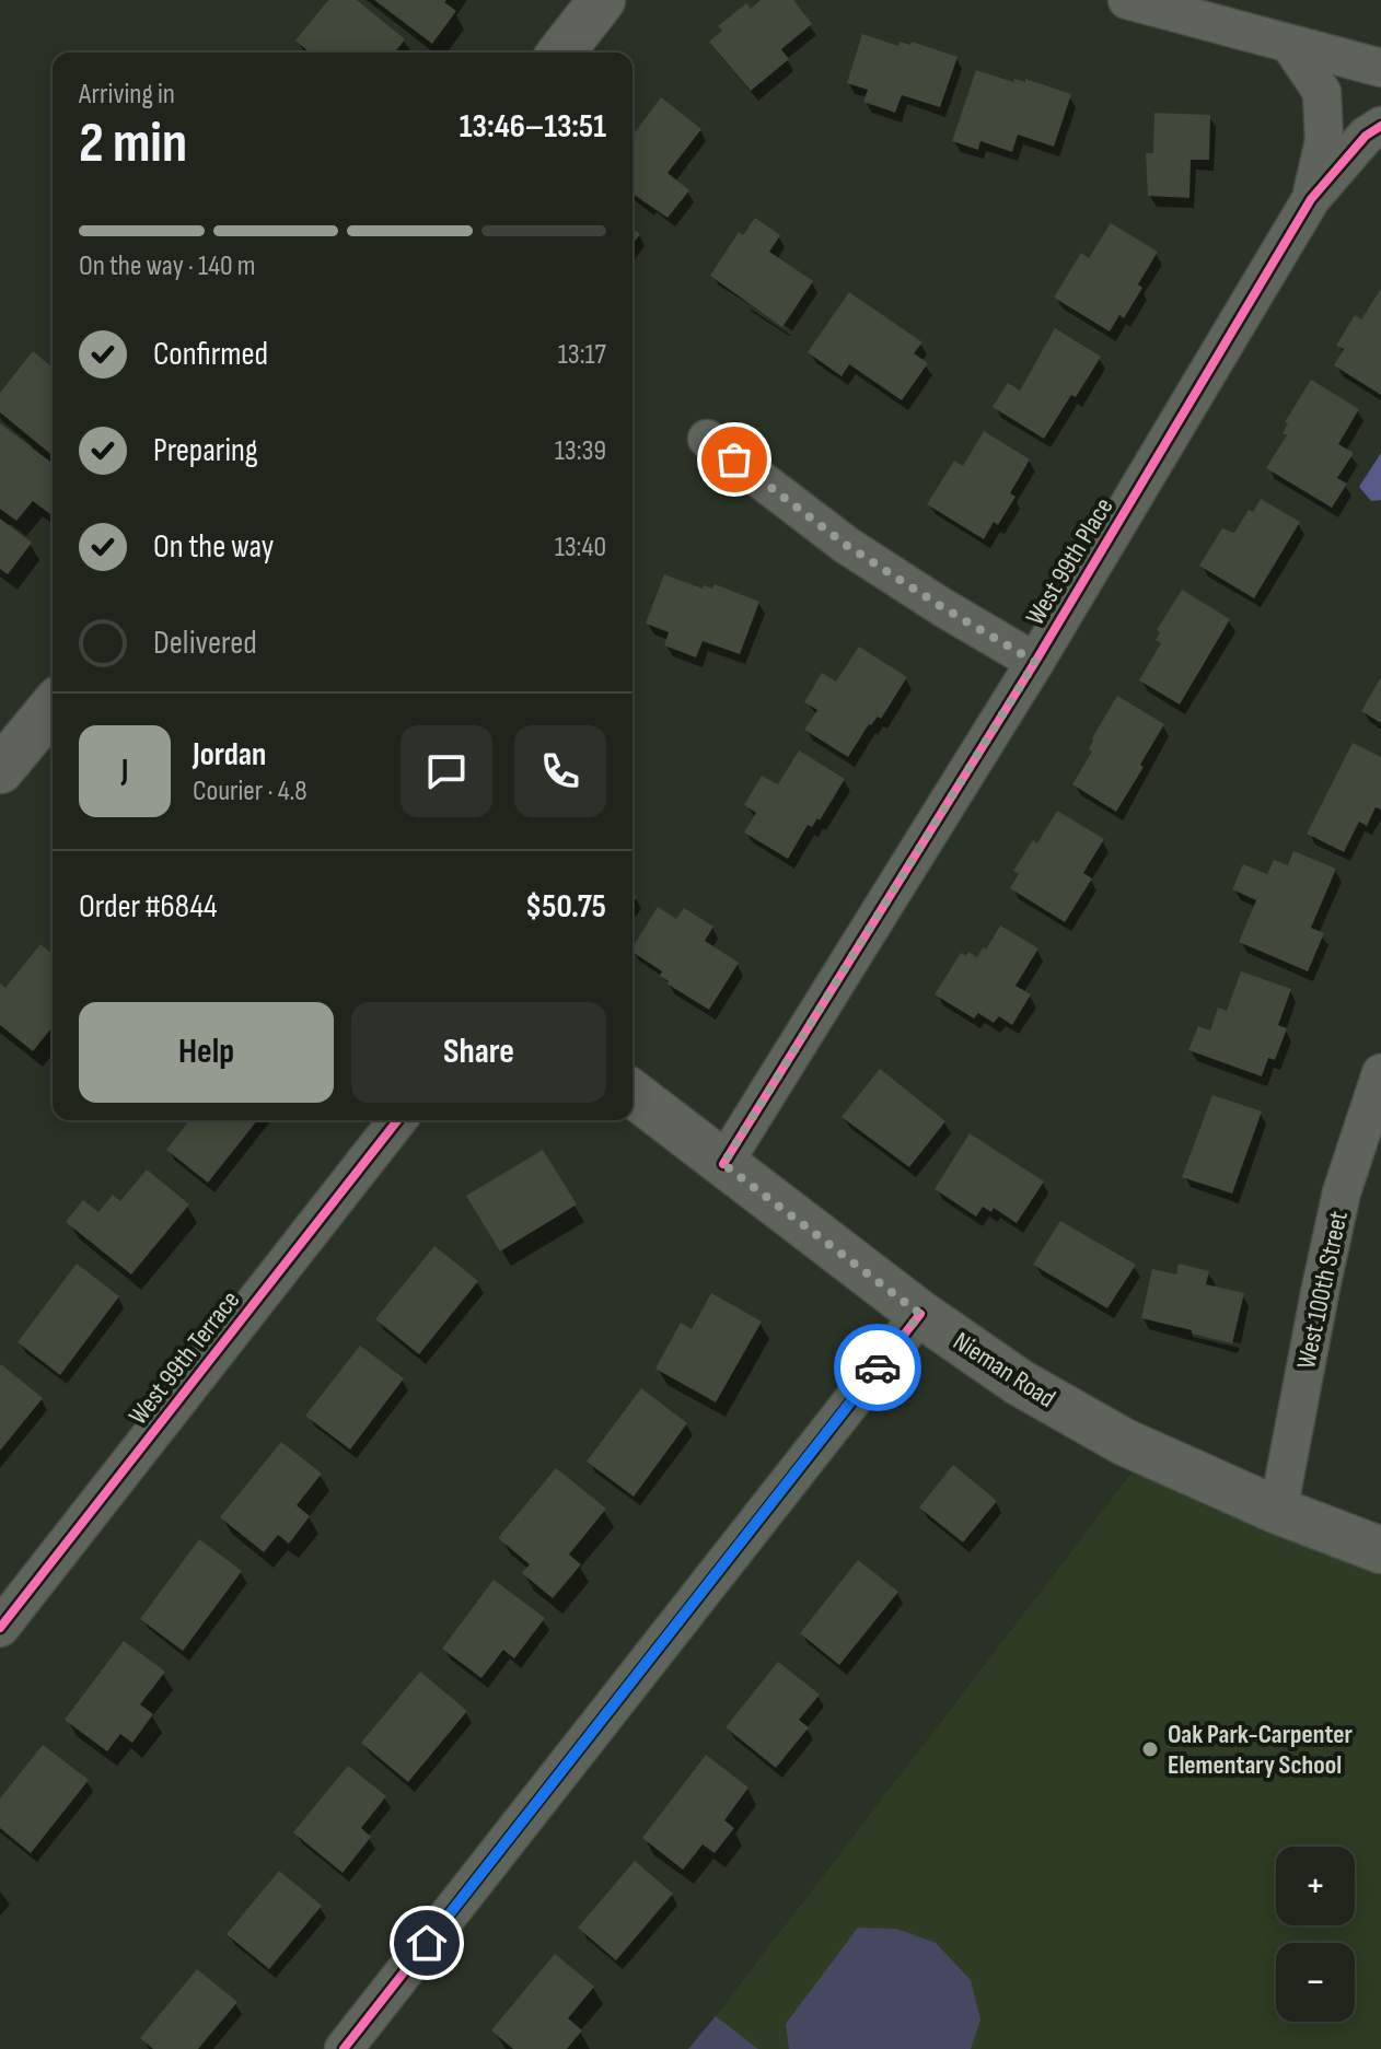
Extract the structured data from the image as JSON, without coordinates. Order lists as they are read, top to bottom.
{
  "streets": {
    "street": [
      "West 99th Place",
      "West 100th Street",
      "West 99th Terrace",
      "Nieman Road"
    ]
  },
  "crossings": [
    ["West 99th Place", "Nieman Road"],
    ["West 100th Street", "Nieman Road"]
  ],
  "places": ["Oak Park-Carpenter Elementary School"],
  "page": {
    "heading": ["2 min", "Arriving in", "13:46–13:51"],
    "panel": [
      "Jordan",
      "Courier · 4.8",
      "Order #6844",
      "$50.75"
    ],
    "bar": "On the way · 140 m",
    "list": [
      ["Confirmed", "13:17"],
      ["Preparing", "13:39"],
      ["On the way", "13:40"],
      "Delivered"
    ],
    "round": "J",
    "buttons": ["Help", "Share"],
    "map_buttons": ["+", "−"]
  }
}
